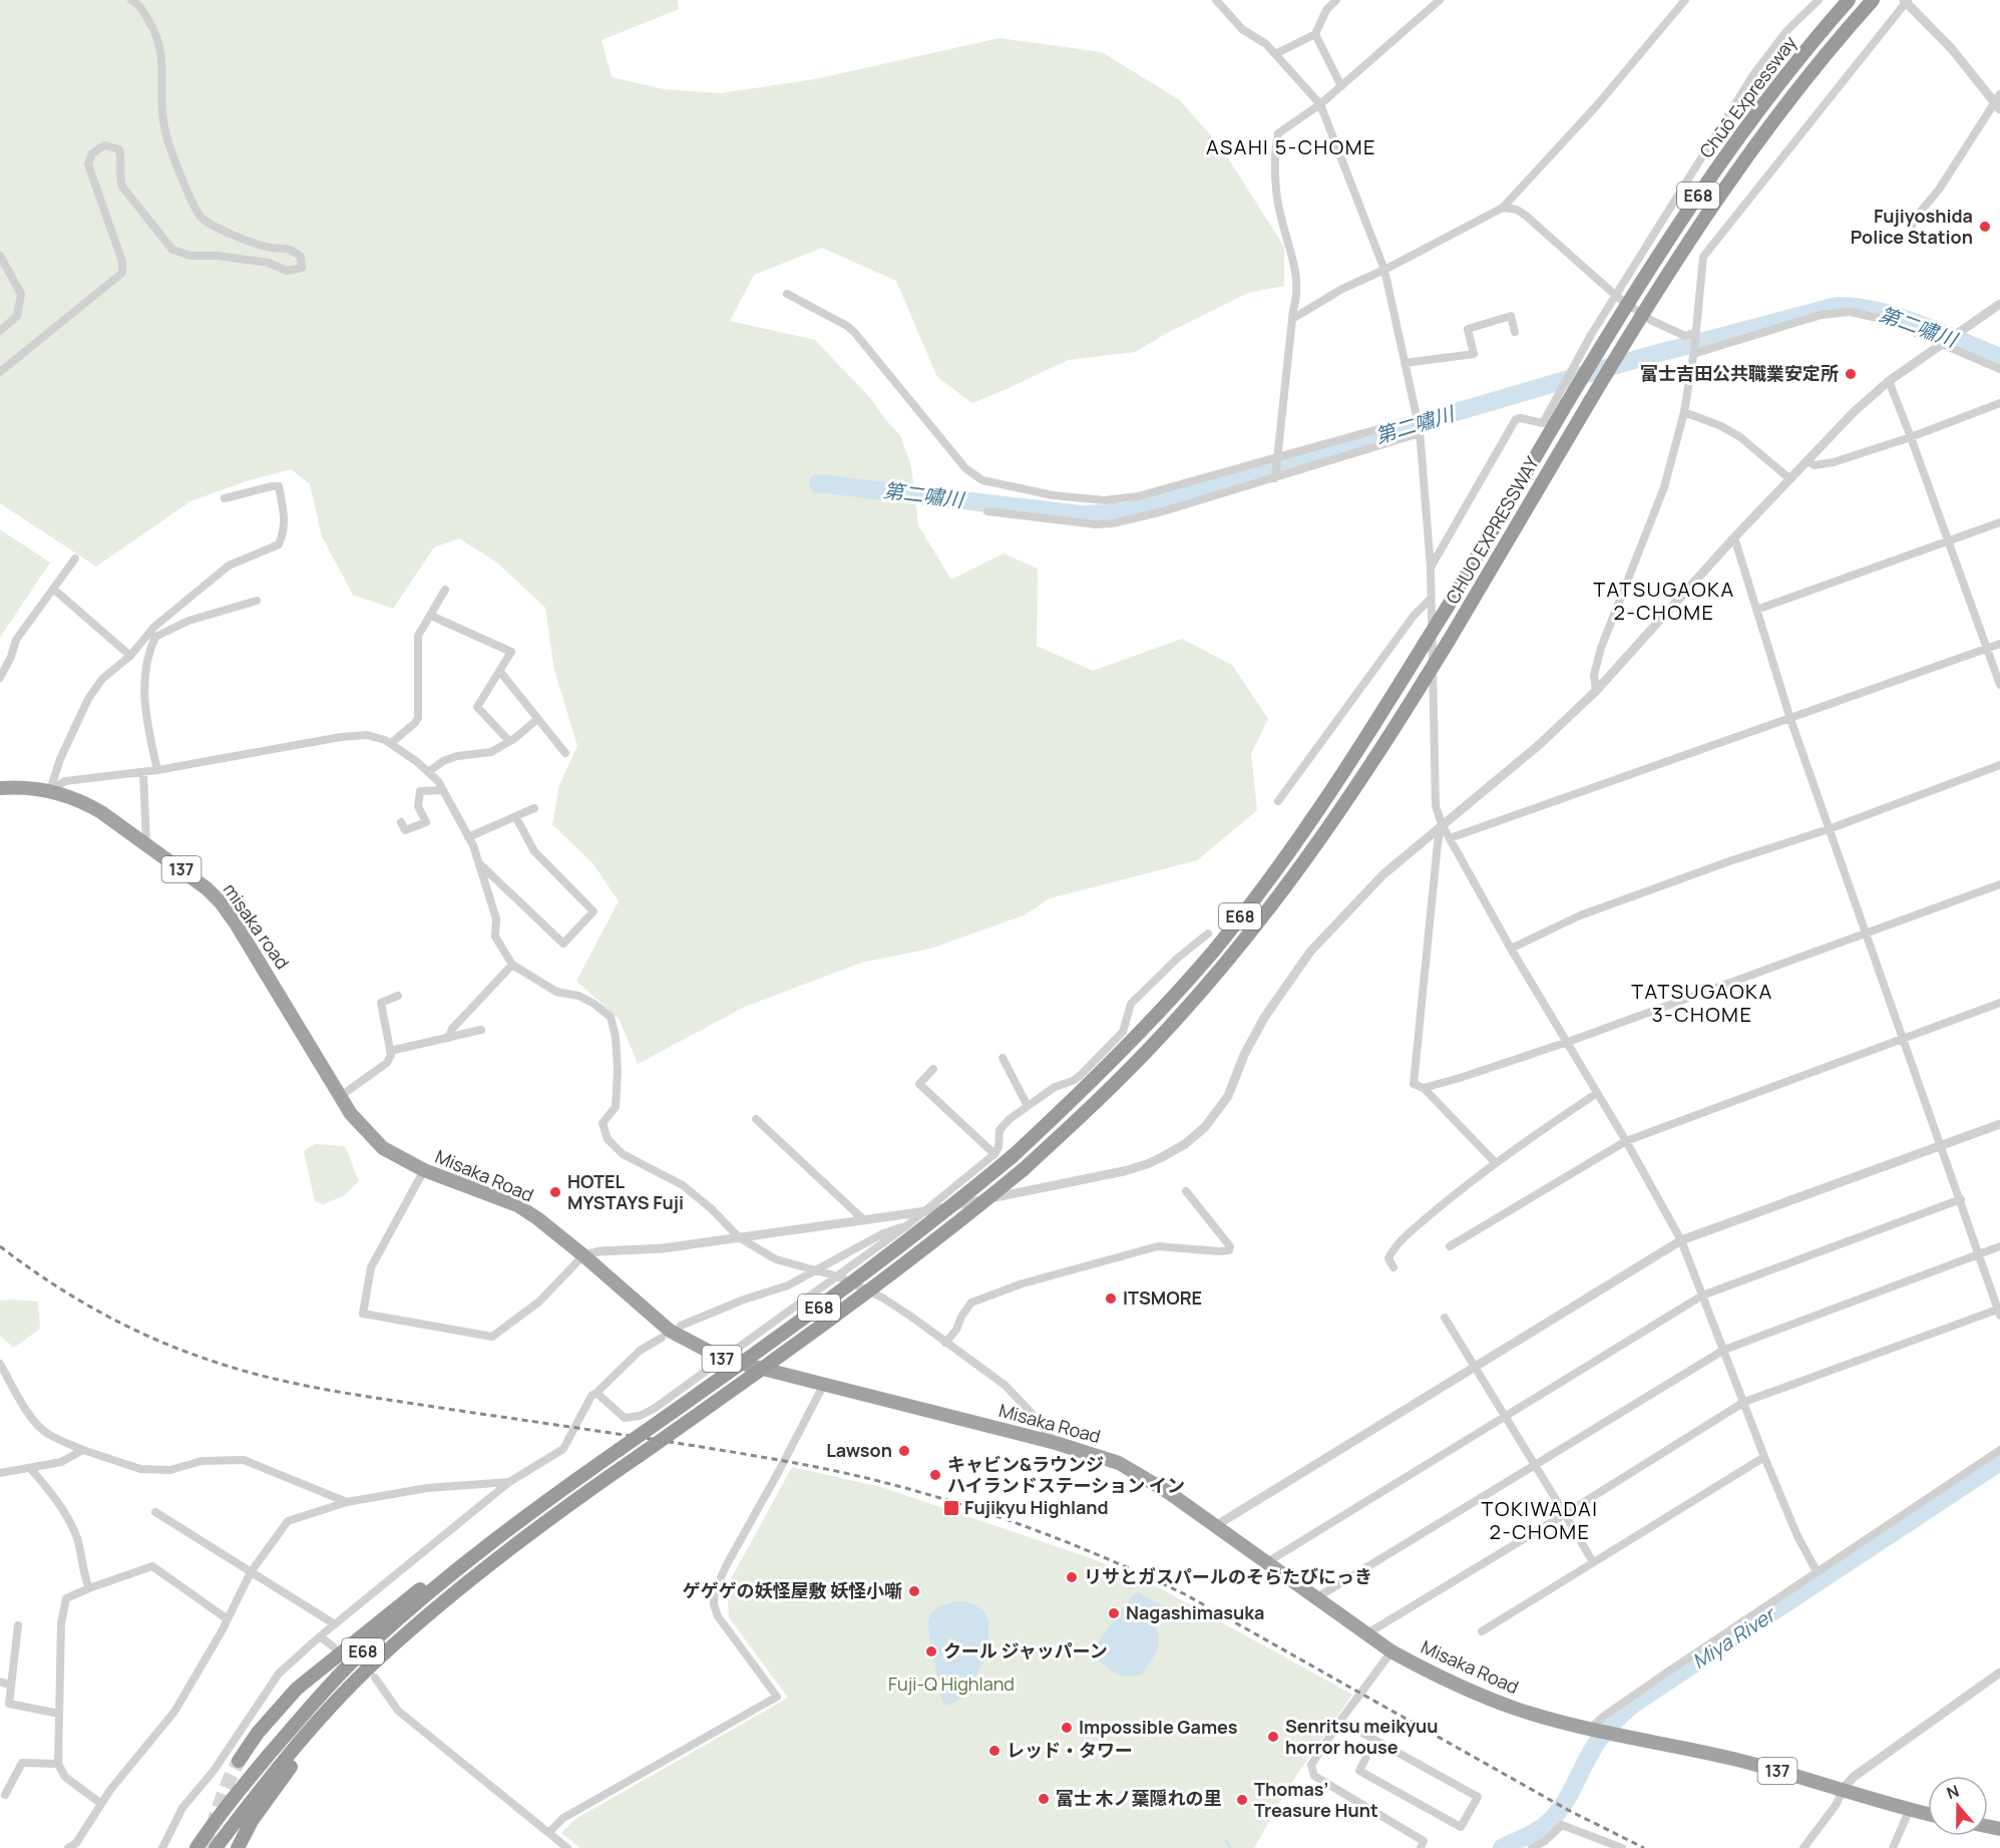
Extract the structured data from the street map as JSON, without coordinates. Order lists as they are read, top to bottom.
{
  "streets": {
    "highway": [
      "Chūō Expressway",
      "E68",
      "CHUO EXPRESSWAY",
      "137",
      "misaka road",
      "Misaka Road"
    ]
  },
  "crossings": [
    ["Chūō Expressway", "CHUO EXPRESSWAY"],
    ["E68", "CHUO EXPRESSWAY"],
    ["misaka road", "Misaka Road"]
  ],
  "districts": [
    "ASAHI 5-CHOME",
    "TATSUGAOKA 2-CHOME",
    "TATSUGAOKA 3-CHOME",
    "TOKIWADAI 2-CHOME"
  ],
  "water": ["第二嘯川", "Miya River"],
  "parks": ["Fuji-Q Highland"],
  "places": {
    "other": [
      "Fujiyoshida Police Station",
      "富士吉田公共職業安定所",
      "HOTEL MYSTAYS Fuji",
      "ITSMORE",
      "Lawson",
      "キャビン&ラウンジ ハイランドステーション イン",
      "リサとガスパールのそらたびにっき",
      "ゲゲゲの妖怪屋敷 妖怪小噺",
      "Nagashimasuka",
      "クール ジャッパーン",
      "Impossible Games",
      "Senritsu meikyuu horror house",
      "レッド・タワー",
      "富士 木ノ葉隠れの里",
      "Thomas’ Treasure Hunt"
    ],
    "transit": ["Fujikyu Highland"]
  },
  "north": "top"
}
